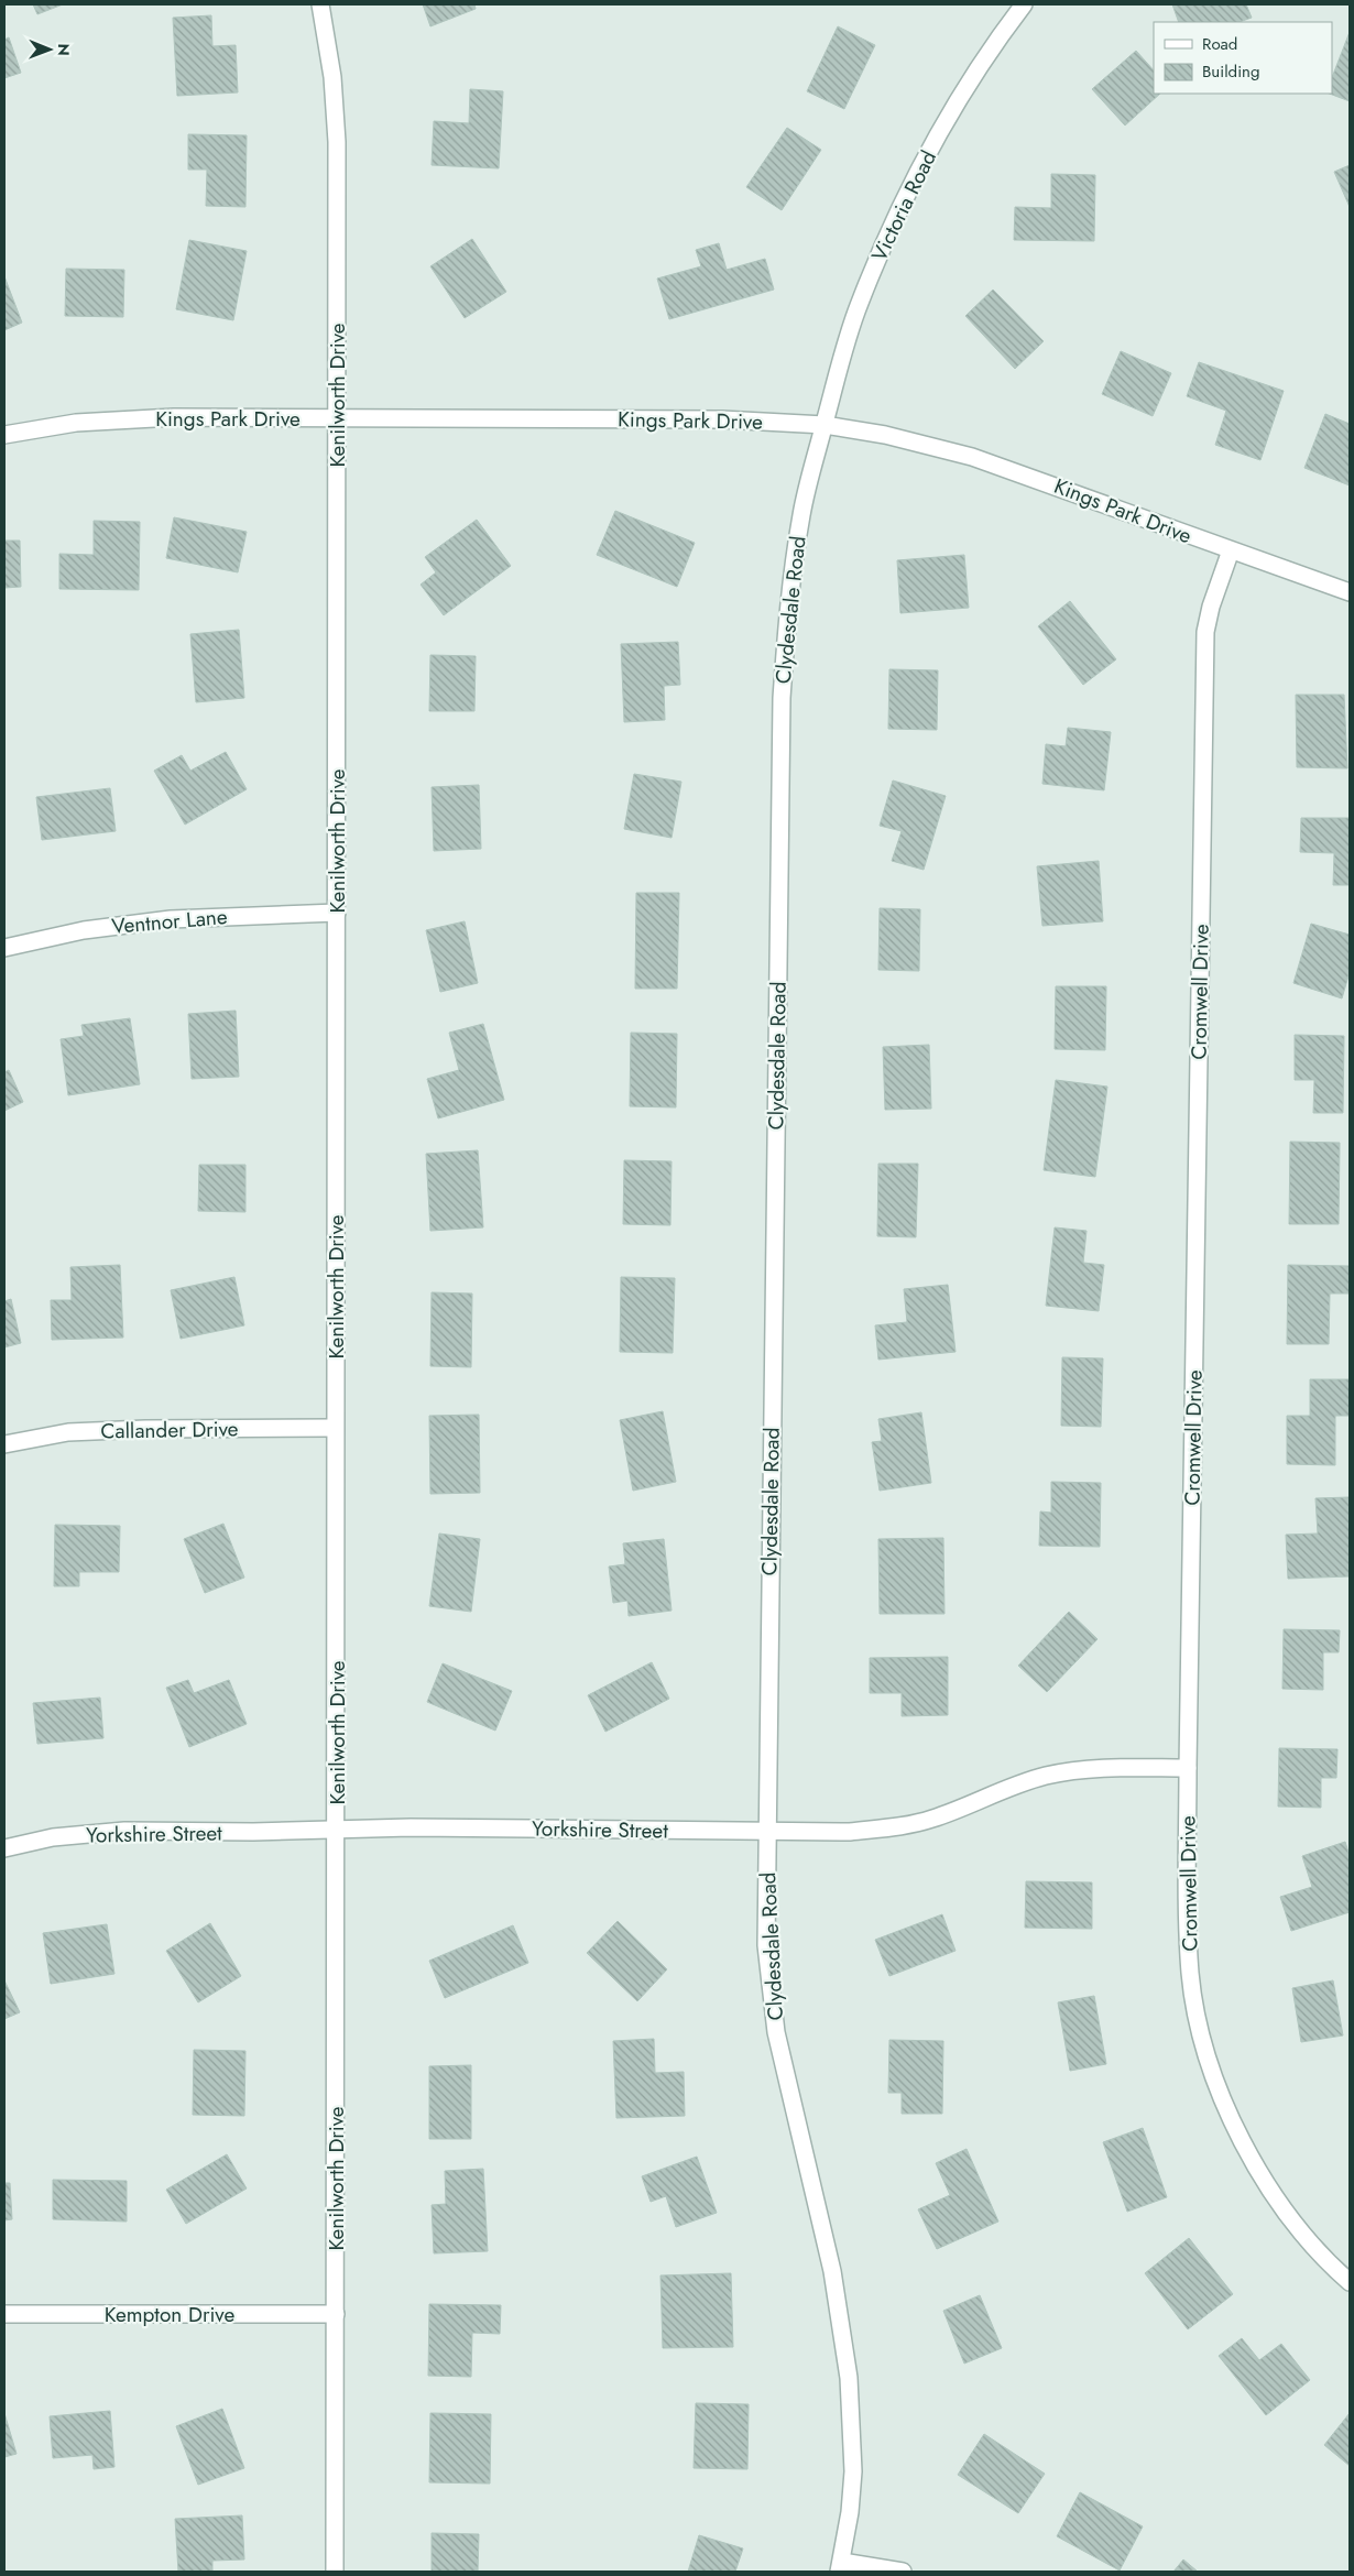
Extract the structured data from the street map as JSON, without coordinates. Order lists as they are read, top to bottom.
{
  "streets": {
    "street": [
      "Victoria Road",
      "Kenilworth Drive",
      "Kings Park Drive",
      "Clydesdale Road",
      "Ventnor Lane",
      "Cromwell Drive",
      "Callander Drive",
      "Yorkshire Street",
      "Kempton Drive"
    ]
  },
  "crossings": [
    ["Victoria Road", "Kings Park Drive"],
    ["Victoria Road", "Clydesdale Road"],
    ["Kenilworth Drive", "Kings Park Drive"],
    ["Kenilworth Drive", "Ventnor Lane"],
    ["Kenilworth Drive", "Callander Drive"],
    ["Kenilworth Drive", "Yorkshire Street"],
    ["Kenilworth Drive", "Kempton Drive"],
    ["Kings Park Drive", "Clydesdale Road"],
    ["Kings Park Drive", "Cromwell Drive"],
    ["Clydesdale Road", "Yorkshire Street"],
    ["Cromwell Drive", "Yorkshire Street"]
  ],
  "legend": ["Road", "Building"],
  "north": "right"
}
